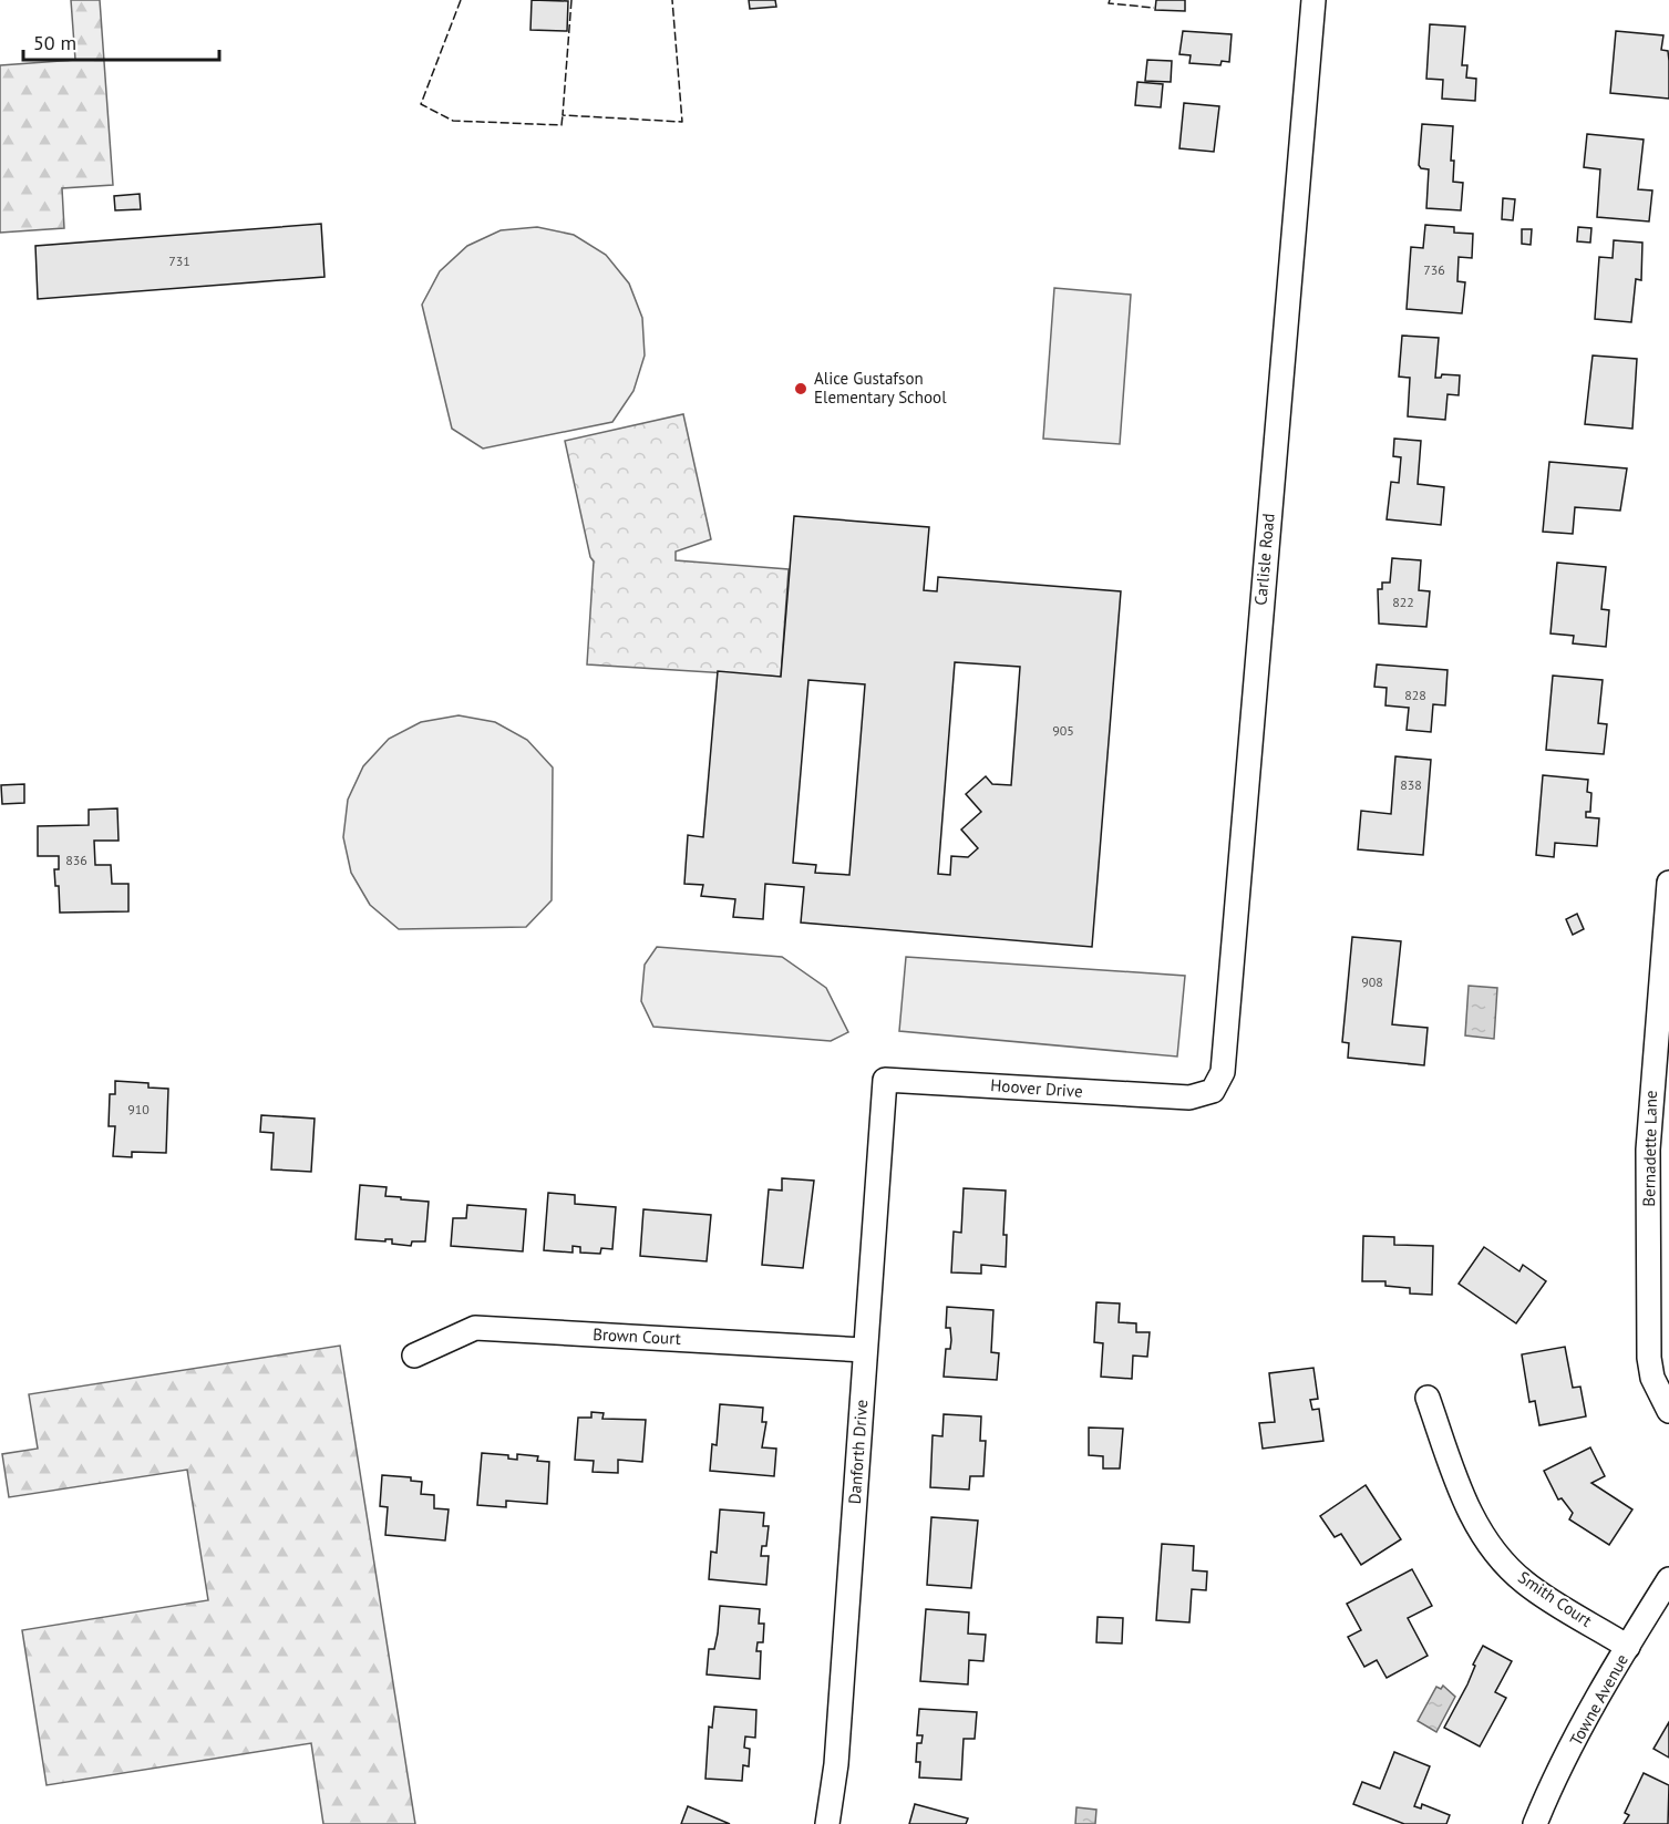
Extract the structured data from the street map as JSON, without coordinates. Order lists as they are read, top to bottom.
{
  "streets": {
    "street": [
      "Carlisle Road",
      "Hoover Drive",
      "Bernadette Lane",
      "Brown Court",
      "Danforth Drive",
      "Smith Court",
      "Towne Avenue"
    ]
  },
  "crossings": [
    ["Carlisle Road", "Hoover Drive"],
    ["Hoover Drive", "Danforth Drive"],
    ["Brown Court", "Danforth Drive"],
    ["Smith Court", "Towne Avenue"]
  ],
  "places": ["Alice Gustafson Elementary School"],
  "house_numbers": [
    "731",
    "736",
    "822",
    "828",
    "905",
    "838",
    "836",
    "908",
    "910"
  ],
  "scale_bar": "50 m"
}
